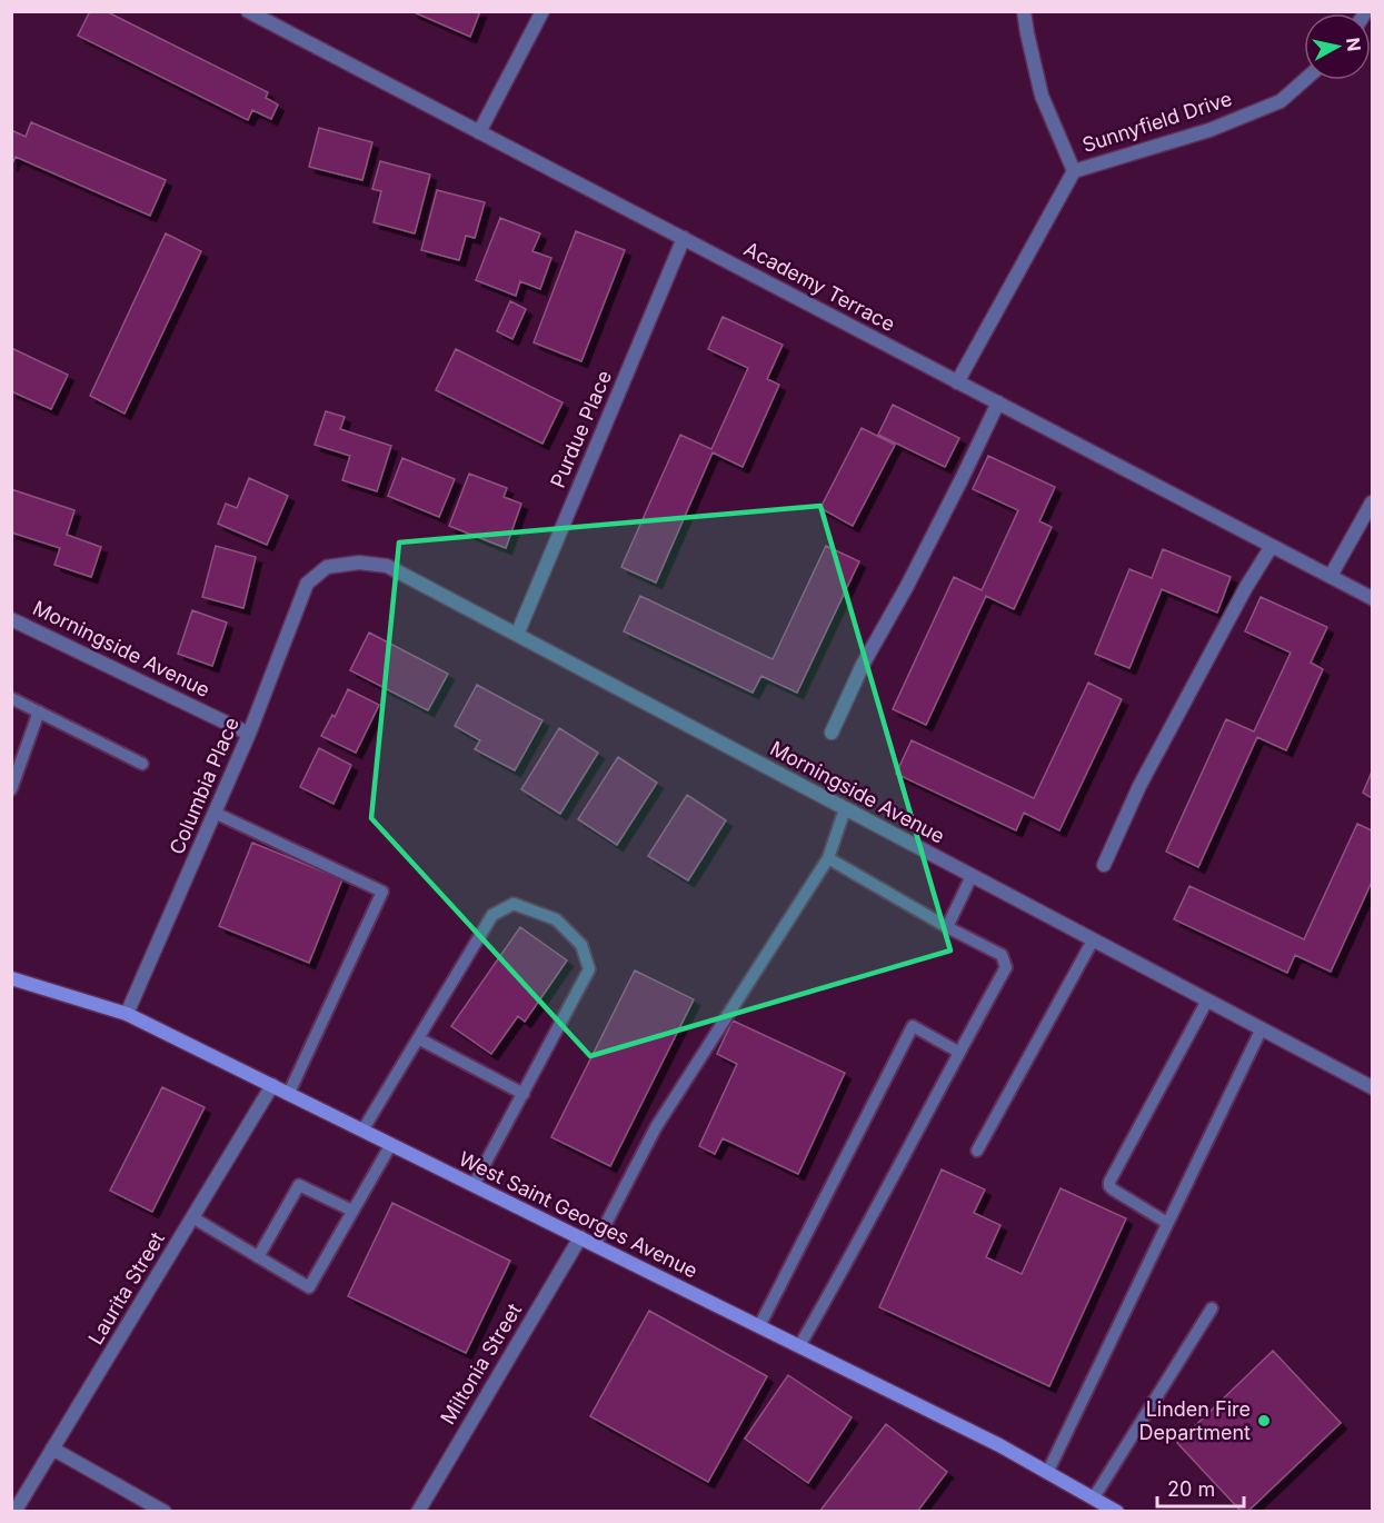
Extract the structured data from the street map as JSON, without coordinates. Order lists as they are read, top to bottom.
{
  "streets": {
    "main road": ["West Saint Georges Avenue"],
    "street": [
      "Sunnyfield Drive",
      "Academy Terrace",
      "Purdue Place",
      "Morningside Avenue",
      "Columbia Place",
      "Laurita Street",
      "Miltonia Street"
    ]
  },
  "crossings": [
    ["Sunnyfield Drive", "Academy Terrace"],
    ["Academy Terrace", "Purdue Place"],
    ["Purdue Place", "Morningside Avenue"],
    ["Morningside Avenue", "Columbia Place"],
    ["Columbia Place", "West Saint Georges Avenue"],
    ["West Saint Georges Avenue", "Laurita Street"],
    ["West Saint Georges Avenue", "Miltonia Street"]
  ],
  "places": ["Linden Fire Department"],
  "scale_bar": "20 m",
  "north": "right"
}
